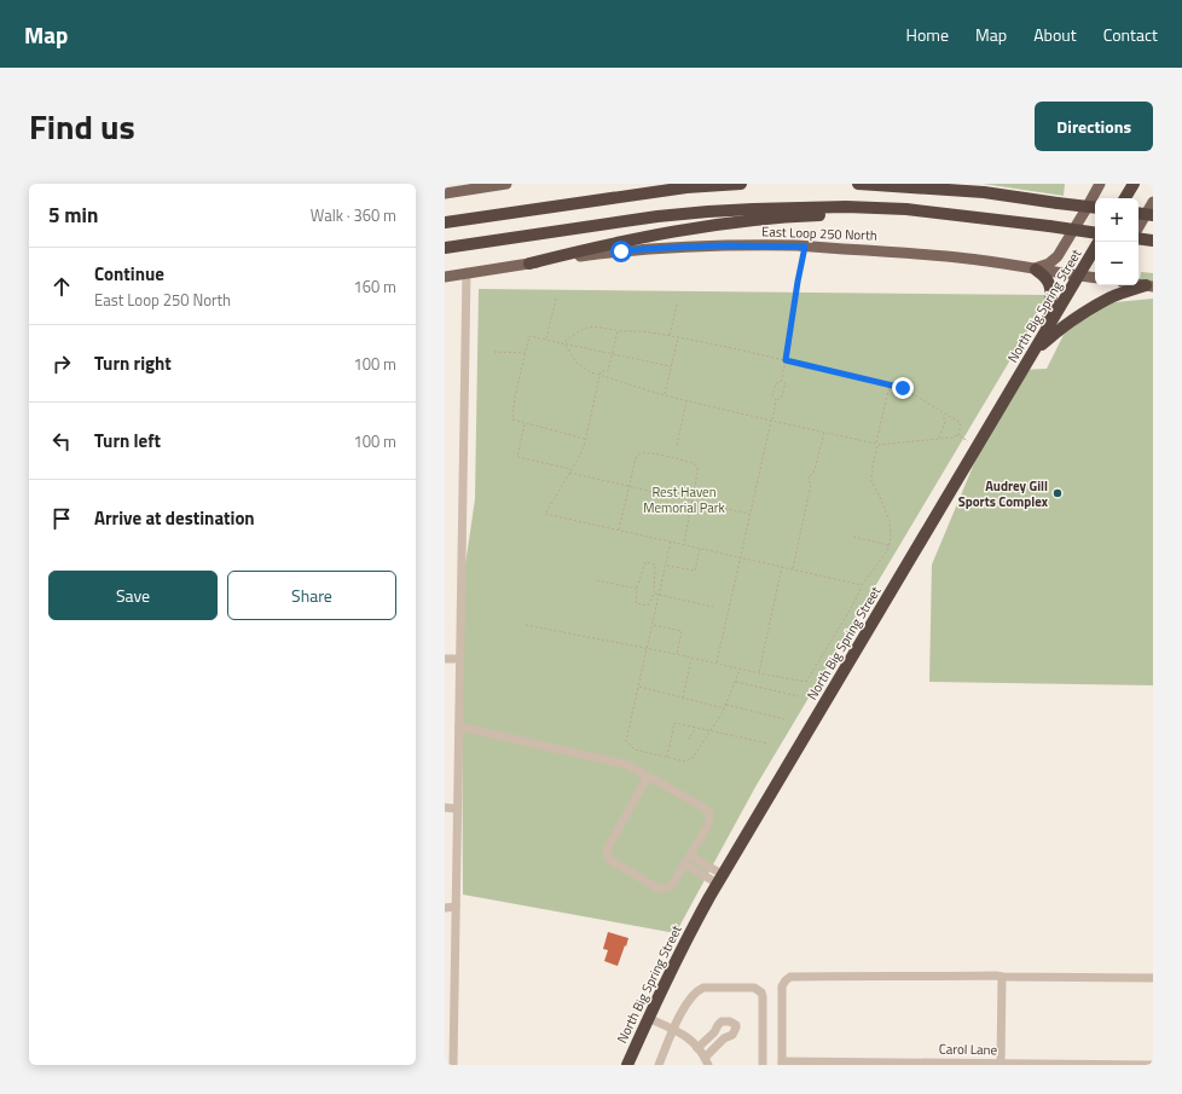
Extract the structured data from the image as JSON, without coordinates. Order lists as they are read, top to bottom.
{
  "streets": {
    "highway": ["North Big Spring Street"],
    "main road": ["East Loop 250 North"],
    "street": ["Carol Lane"]
  },
  "crossings": [
    ["East Loop 250 North", "North Big Spring Street"]
  ],
  "parks": ["Rest Haven Memorial Park"],
  "places": ["Audrey Gill Sports Complex"],
  "page": {
    "header": "Map",
    "nav": [
      "Home",
      "Map",
      "About",
      "Contact"
    ],
    "title": "Find us",
    "buttons": [
      "Directions",
      ["Save", "Share"]
    ],
    "heading": ["5 min", "Walk · 360 m"],
    "map_buttons": ["+", "−"],
    "list": [
      ["Continue", "East Loop 250 North", "160 m"],
      ["Turn right", "100 m"],
      ["Turn left", "100 m"],
      "Arrive at destination"
    ]
  }
}
